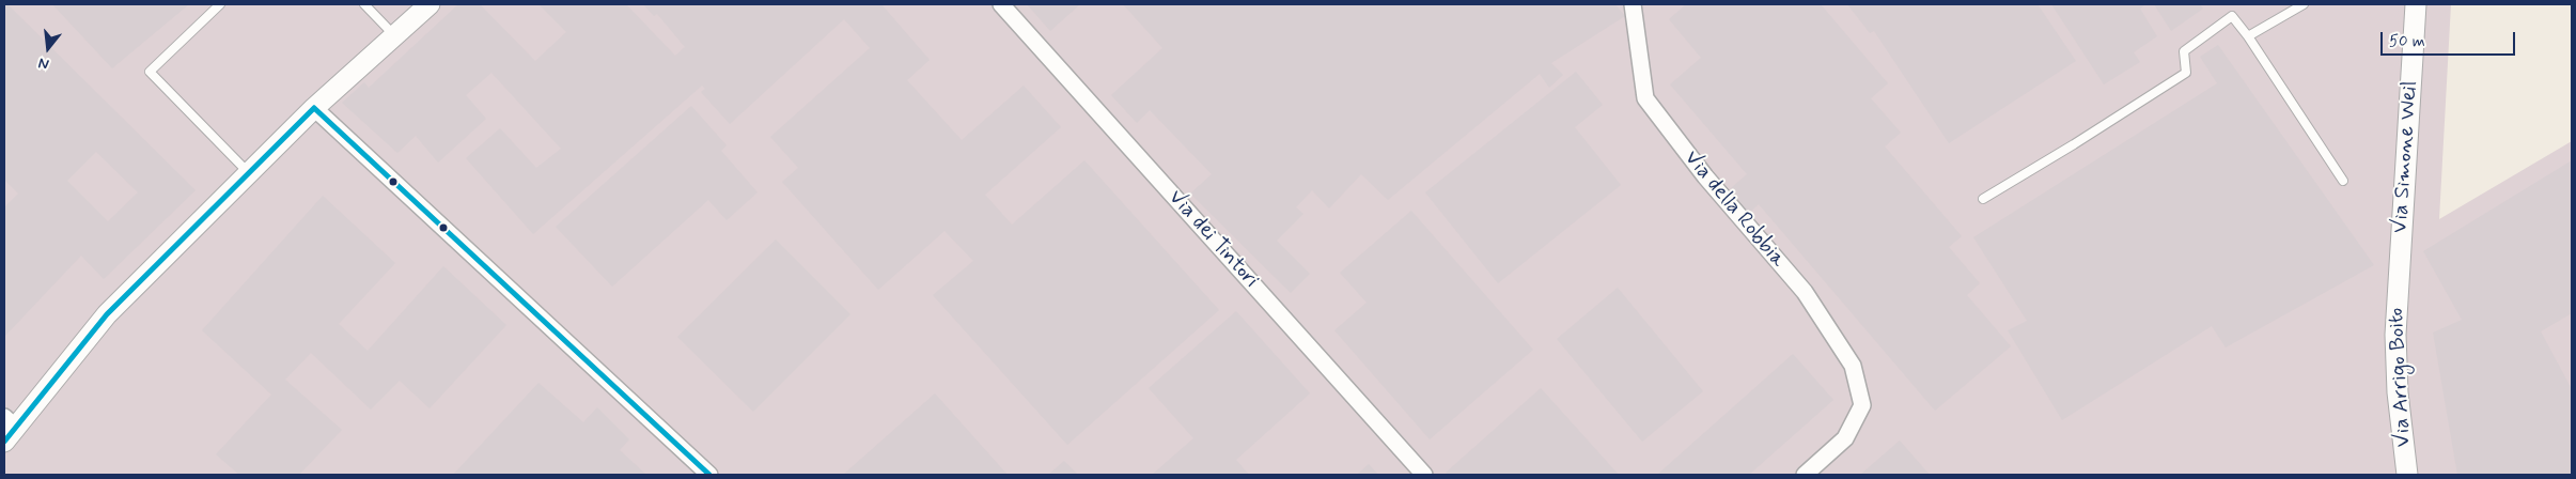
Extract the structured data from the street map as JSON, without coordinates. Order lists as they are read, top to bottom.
{
  "streets": {
    "street": [
      "Via Simone Weil",
      "Via della Robbia",
      "Via dei Tintori",
      "Via Arrigo Boito"
    ]
  },
  "crossings": [
    ["Via Simone Weil", "Via Arrigo Boito"]
  ],
  "scale_bar": "50 m",
  "north": "bottom"
}
